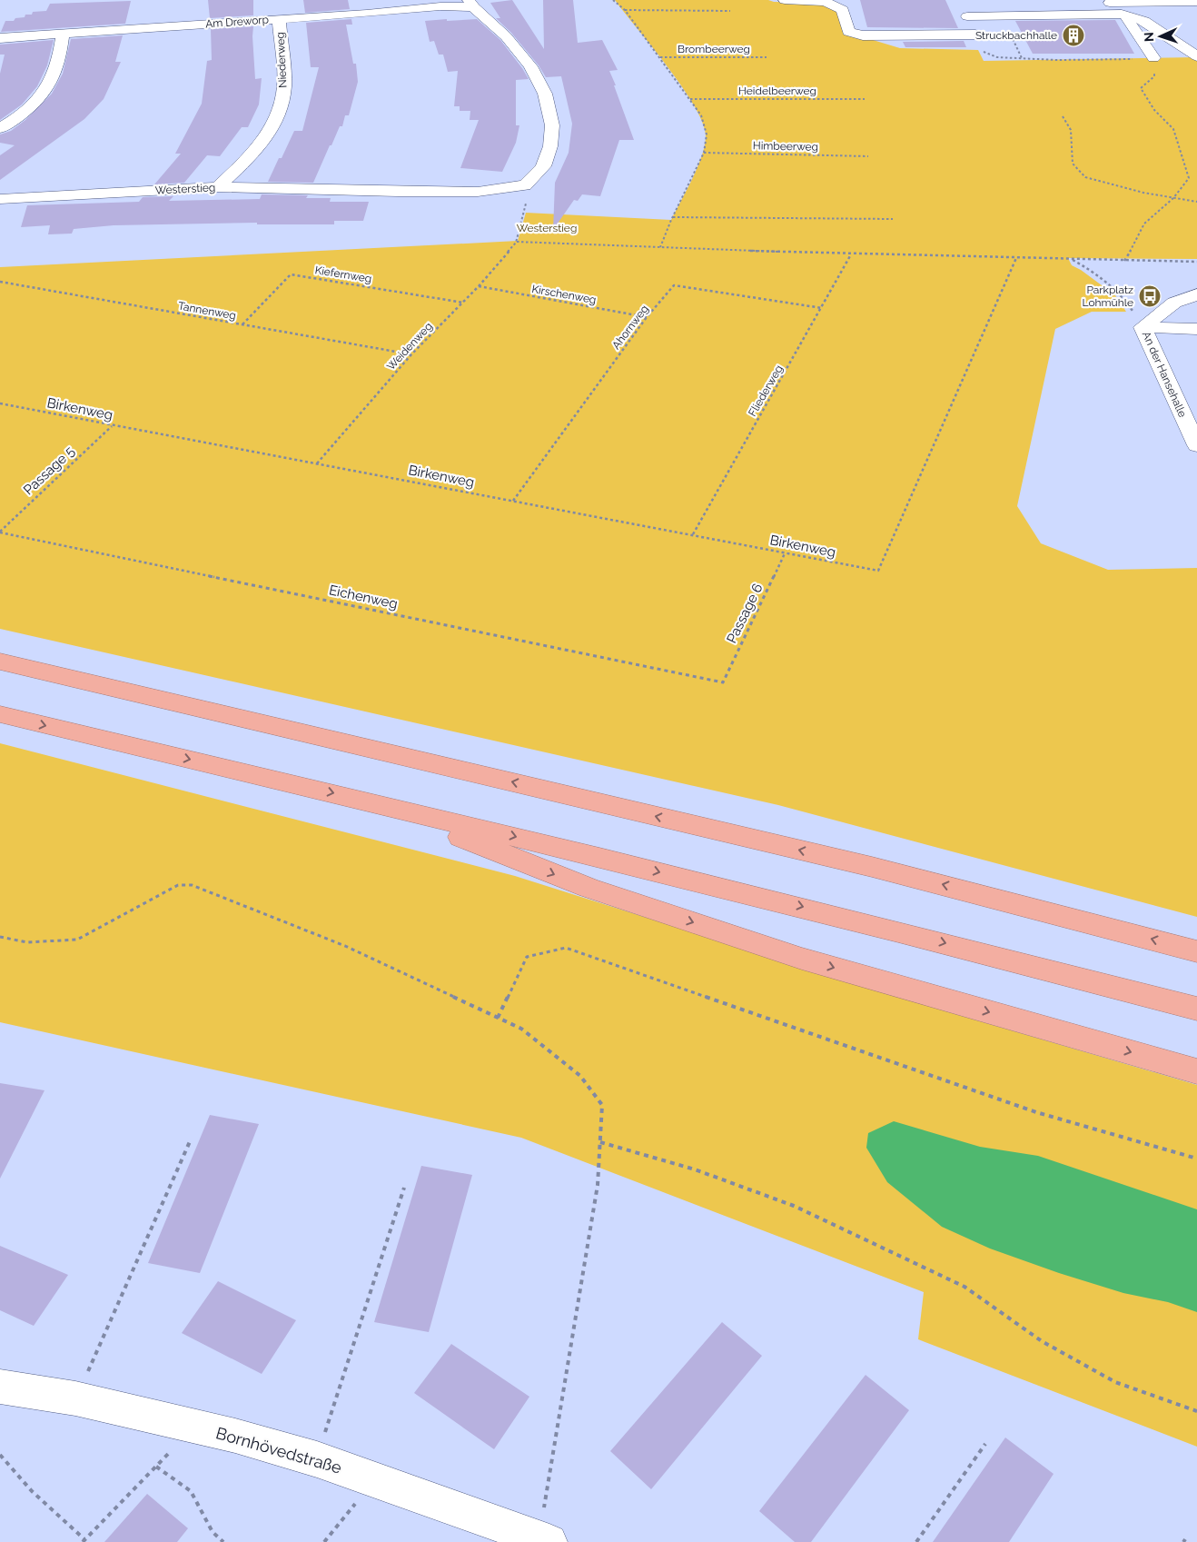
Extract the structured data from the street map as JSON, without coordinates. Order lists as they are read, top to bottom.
{
  "streets": {
    "street": [
      "Am Dreworp",
      "Niederweg",
      "Westerstieg",
      "An der Hansehalle",
      "Bornhövedstraße"
    ],
    "path": [
      "Brombeerweg",
      "Heidelbeerweg",
      "Himbeerweg",
      "Kiefernweg",
      "Kirschenweg",
      "Tannenweg",
      "Ahornweg",
      "Weidenweg",
      "Fliederweg",
      "Birkenweg",
      "Passage 5",
      "Eichenweg",
      "Passage 6"
    ]
  },
  "crossings": [
    ["Am Dreworp", "Niederweg"],
    ["Niederweg", "Westerstieg"],
    ["Kiefernweg", "Tannenweg"],
    ["Kiefernweg", "Weidenweg"],
    ["Kirschenweg", "Ahornweg"],
    ["Kirschenweg", "Weidenweg"],
    ["Tannenweg", "Weidenweg"],
    ["Ahornweg", "Fliederweg"],
    ["Ahornweg", "Birkenweg"],
    ["Weidenweg", "Birkenweg"],
    ["Fliederweg", "Birkenweg"],
    ["Birkenweg", "Passage 5"],
    ["Birkenweg", "Passage 6"],
    ["Passage 5", "Eichenweg"],
    ["Eichenweg", "Passage 6"]
  ],
  "parks": ["Westerstieg"],
  "places": {
    "building": ["Struckbachhalle"],
    "bus stop": ["Parkplatz Lohmühle"]
  },
  "north": "left"
}
